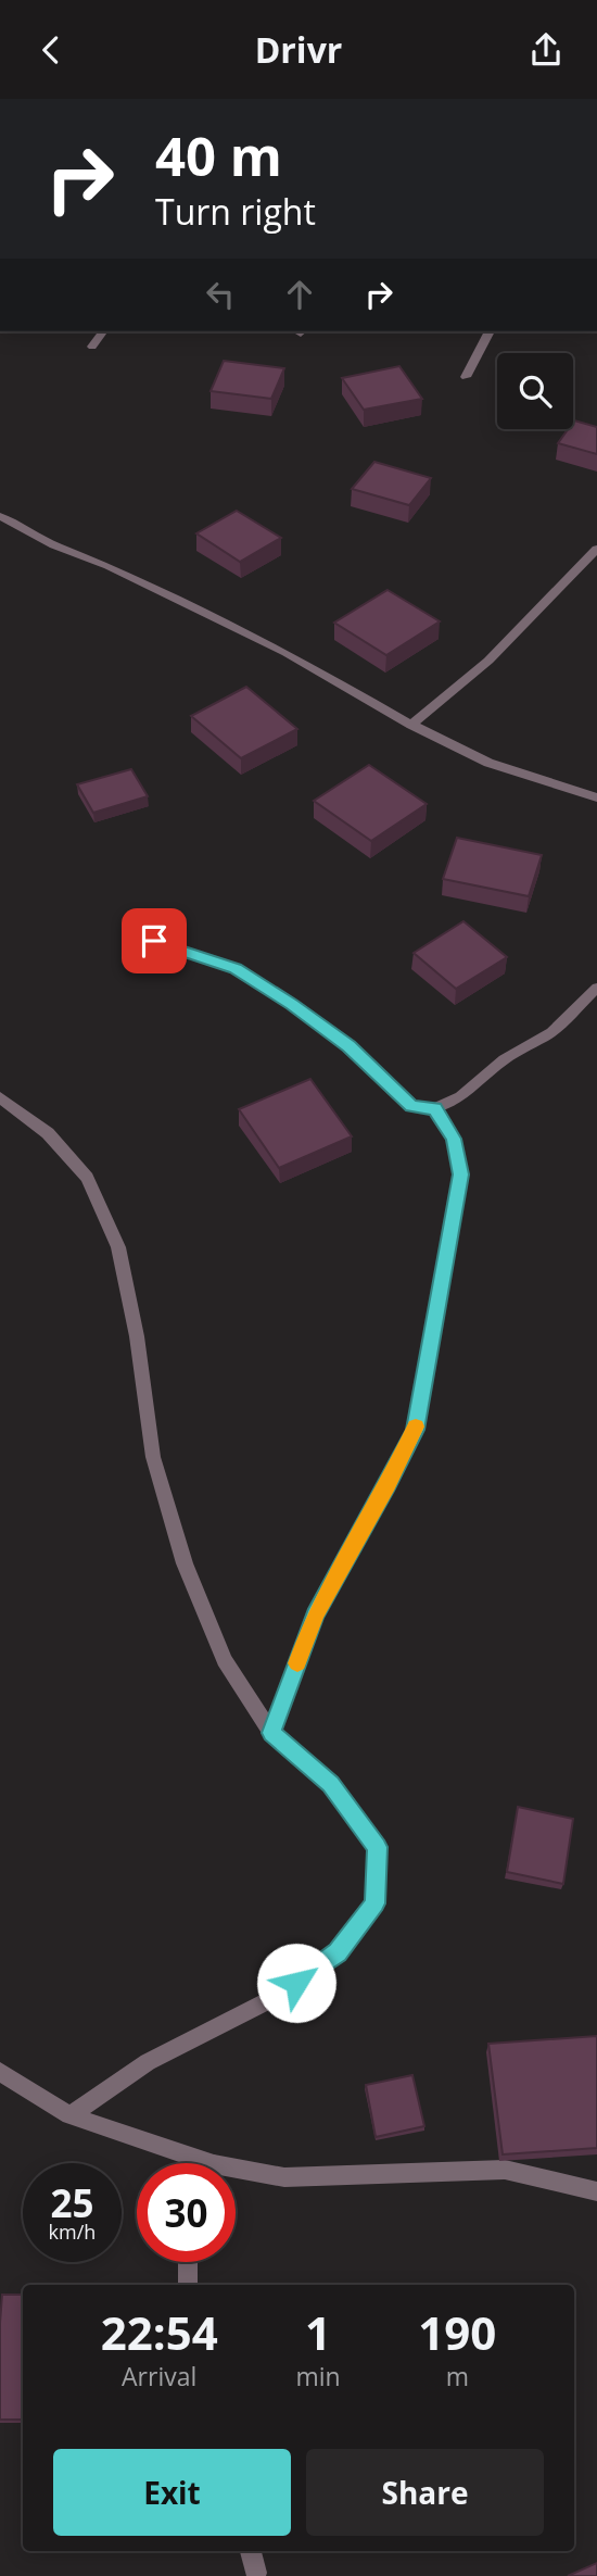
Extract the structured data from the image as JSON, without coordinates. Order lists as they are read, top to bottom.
{
  "page": {
    "header": "Drivr",
    "turn": ["40 m", "Turn right"],
    "speed": "25 km/h",
    "limit": "30",
    "eta": [
      "22:54",
      "Arrival",
      "1",
      "min",
      "190",
      "m"
    ],
    "buttons": ["Exit", "Share"]
  }
}
